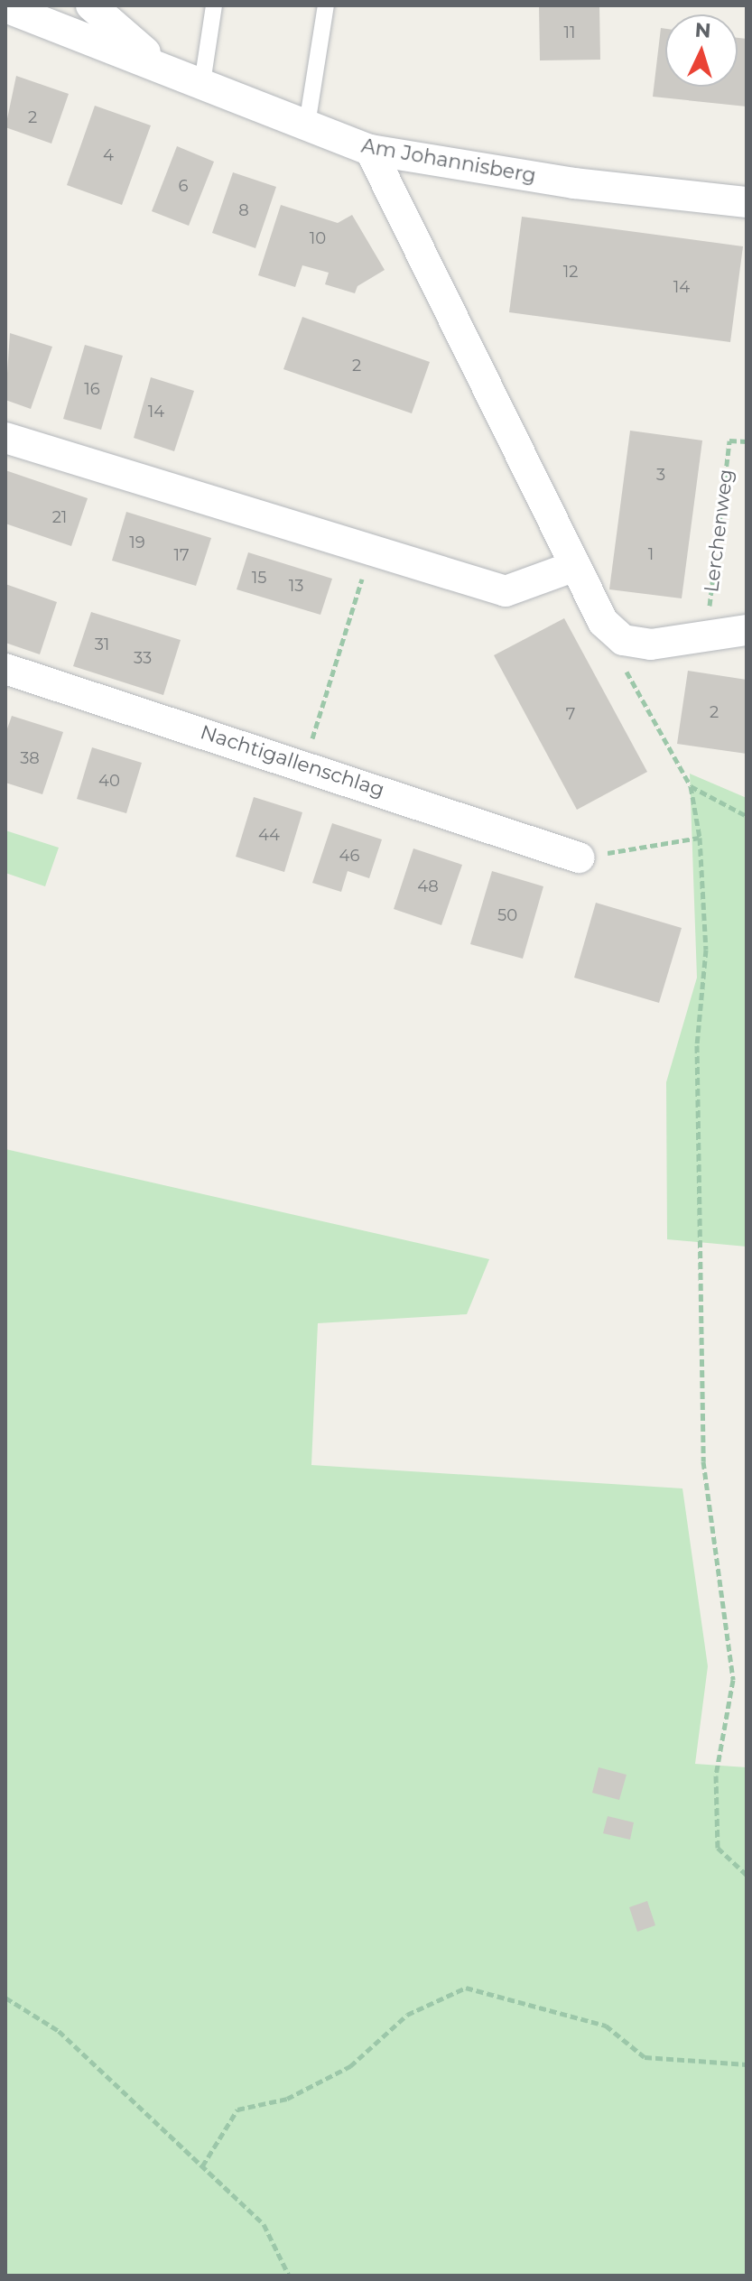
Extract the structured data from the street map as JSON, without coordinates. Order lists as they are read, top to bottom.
{
  "streets": {
    "street": ["Am Johannisberg", "Nachtigallenschlag"],
    "path": ["Lerchenweg"]
  },
  "house_numbers": [
    "11",
    "2",
    "4",
    "6",
    "8",
    "10",
    "12",
    "14",
    "2",
    "16",
    "14",
    "3",
    "21",
    "19",
    "1",
    "17",
    "15",
    "13",
    "31",
    "33",
    "2",
    "7",
    "38",
    "40",
    "44",
    "46",
    "48",
    "50"
  ],
  "north": "top"
}
